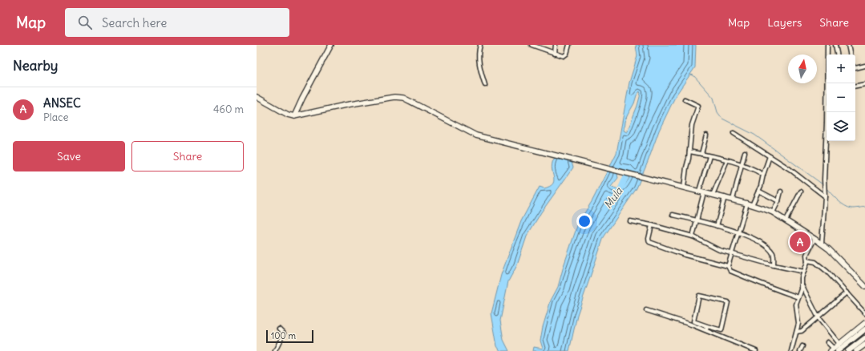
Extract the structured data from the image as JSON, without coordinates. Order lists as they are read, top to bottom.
{
  "water": ["Mula"],
  "scale_bar": "100 m",
  "north": "top",
  "page": {
    "header": "Map",
    "search": "Search here",
    "nav": ["Map", "Layers", "Share"],
    "heading": "Nearby",
    "map_buttons": ["+", "−"],
    "list": [
      {
        "mark": "A",
        "name": "ANSEC",
        "note": "Place",
        "value": "460 m"
      }
    ],
    "buttons": ["Save", "Share"],
    "pins": "A",
    "scale": "100 m"
  }
}
